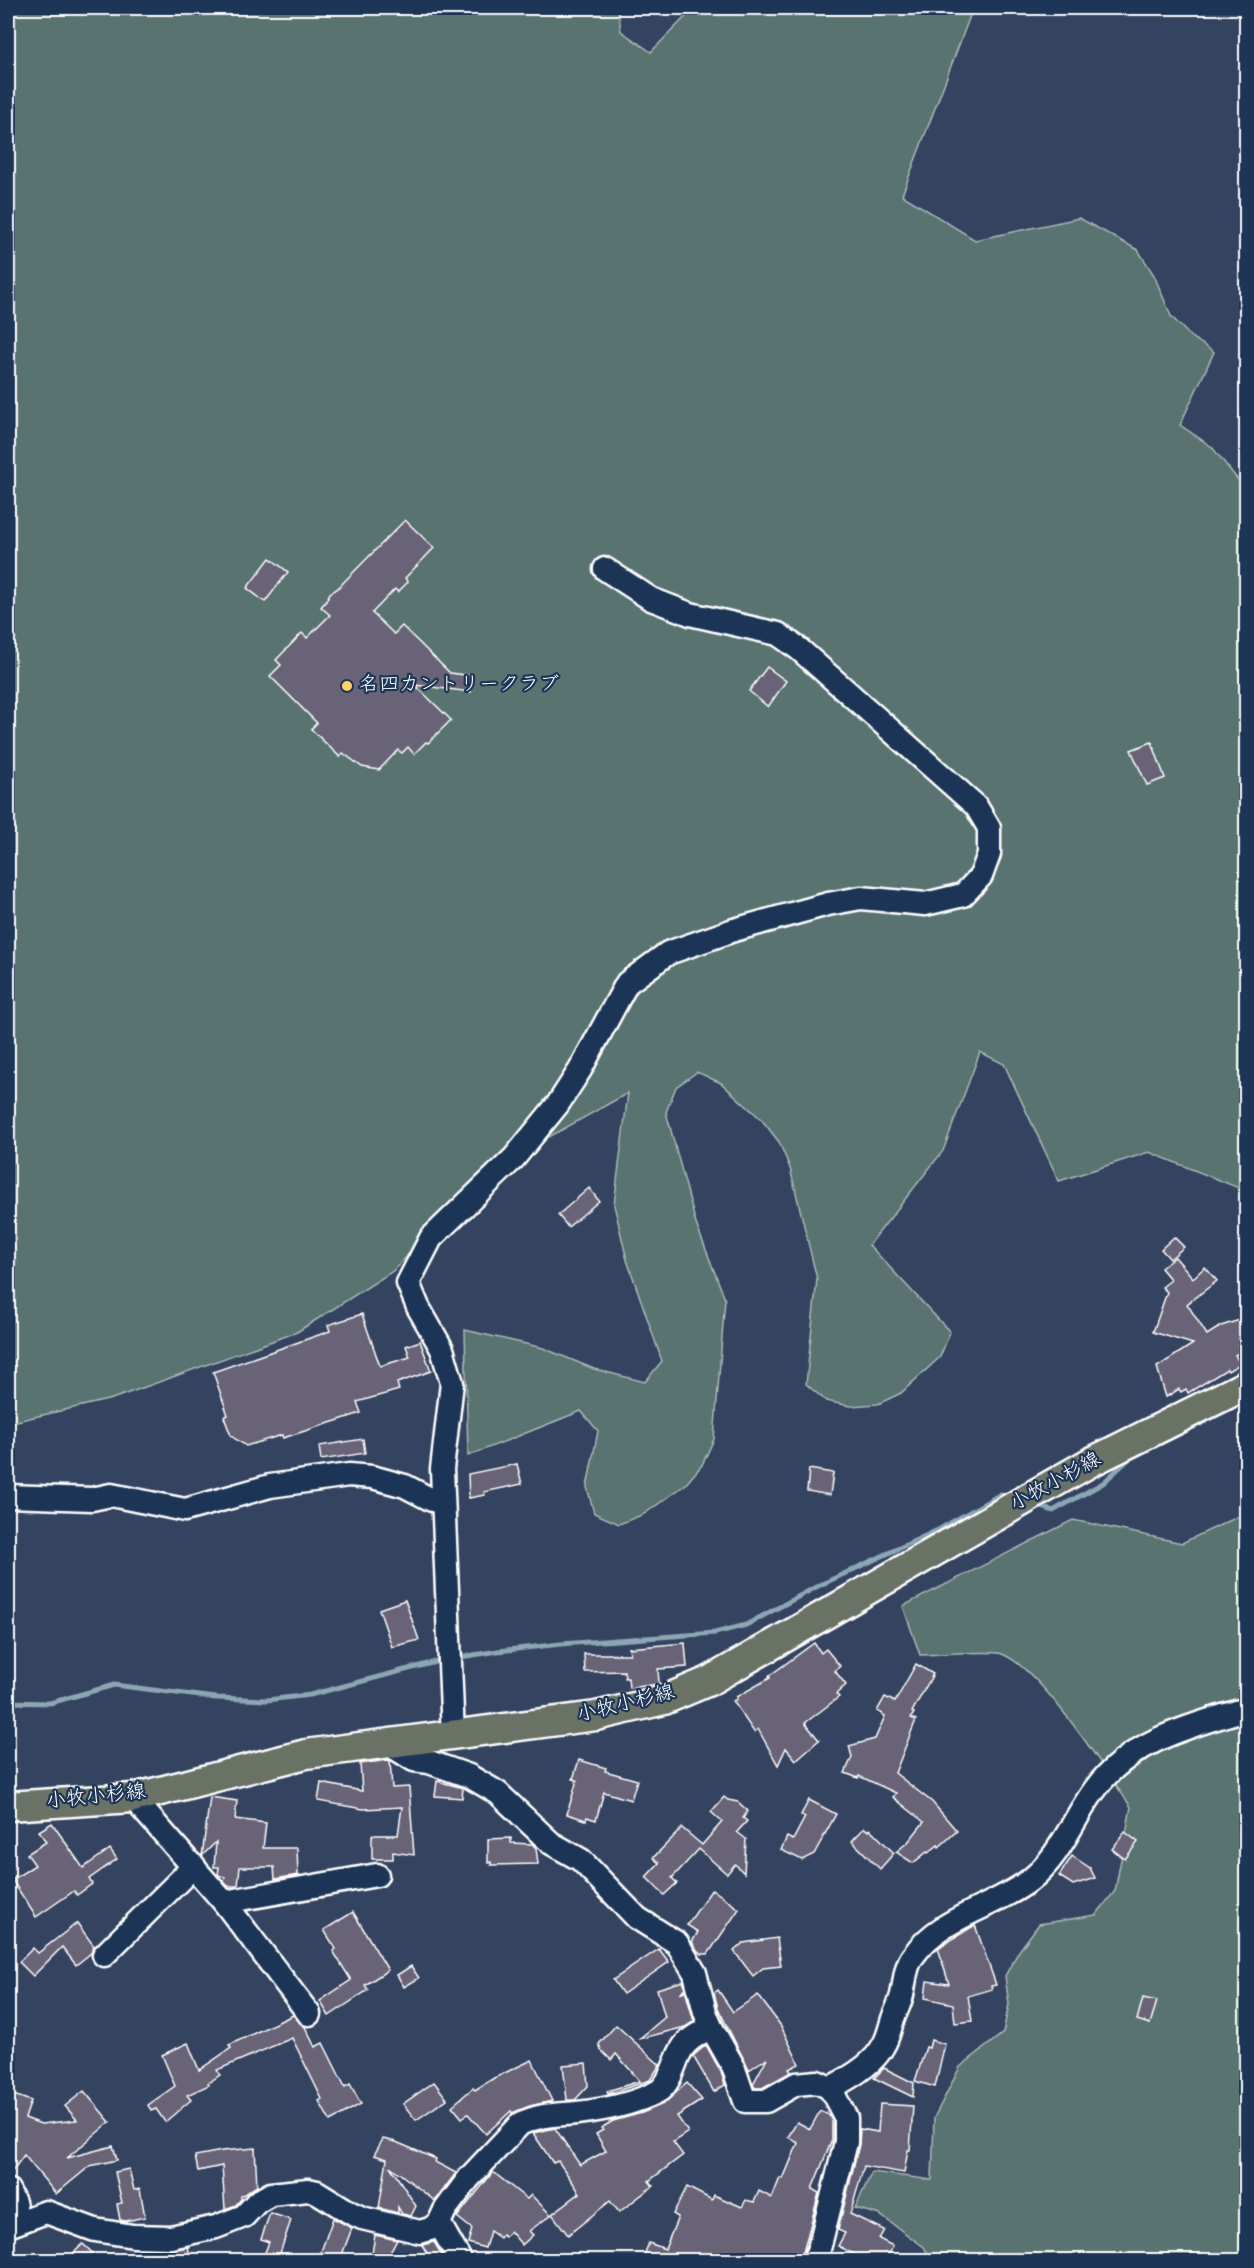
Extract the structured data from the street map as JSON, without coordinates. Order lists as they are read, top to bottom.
{
  "streets": {
    "main road": ["小牧小杉線"]
  },
  "places": ["名四カントリークラブ"]
}
